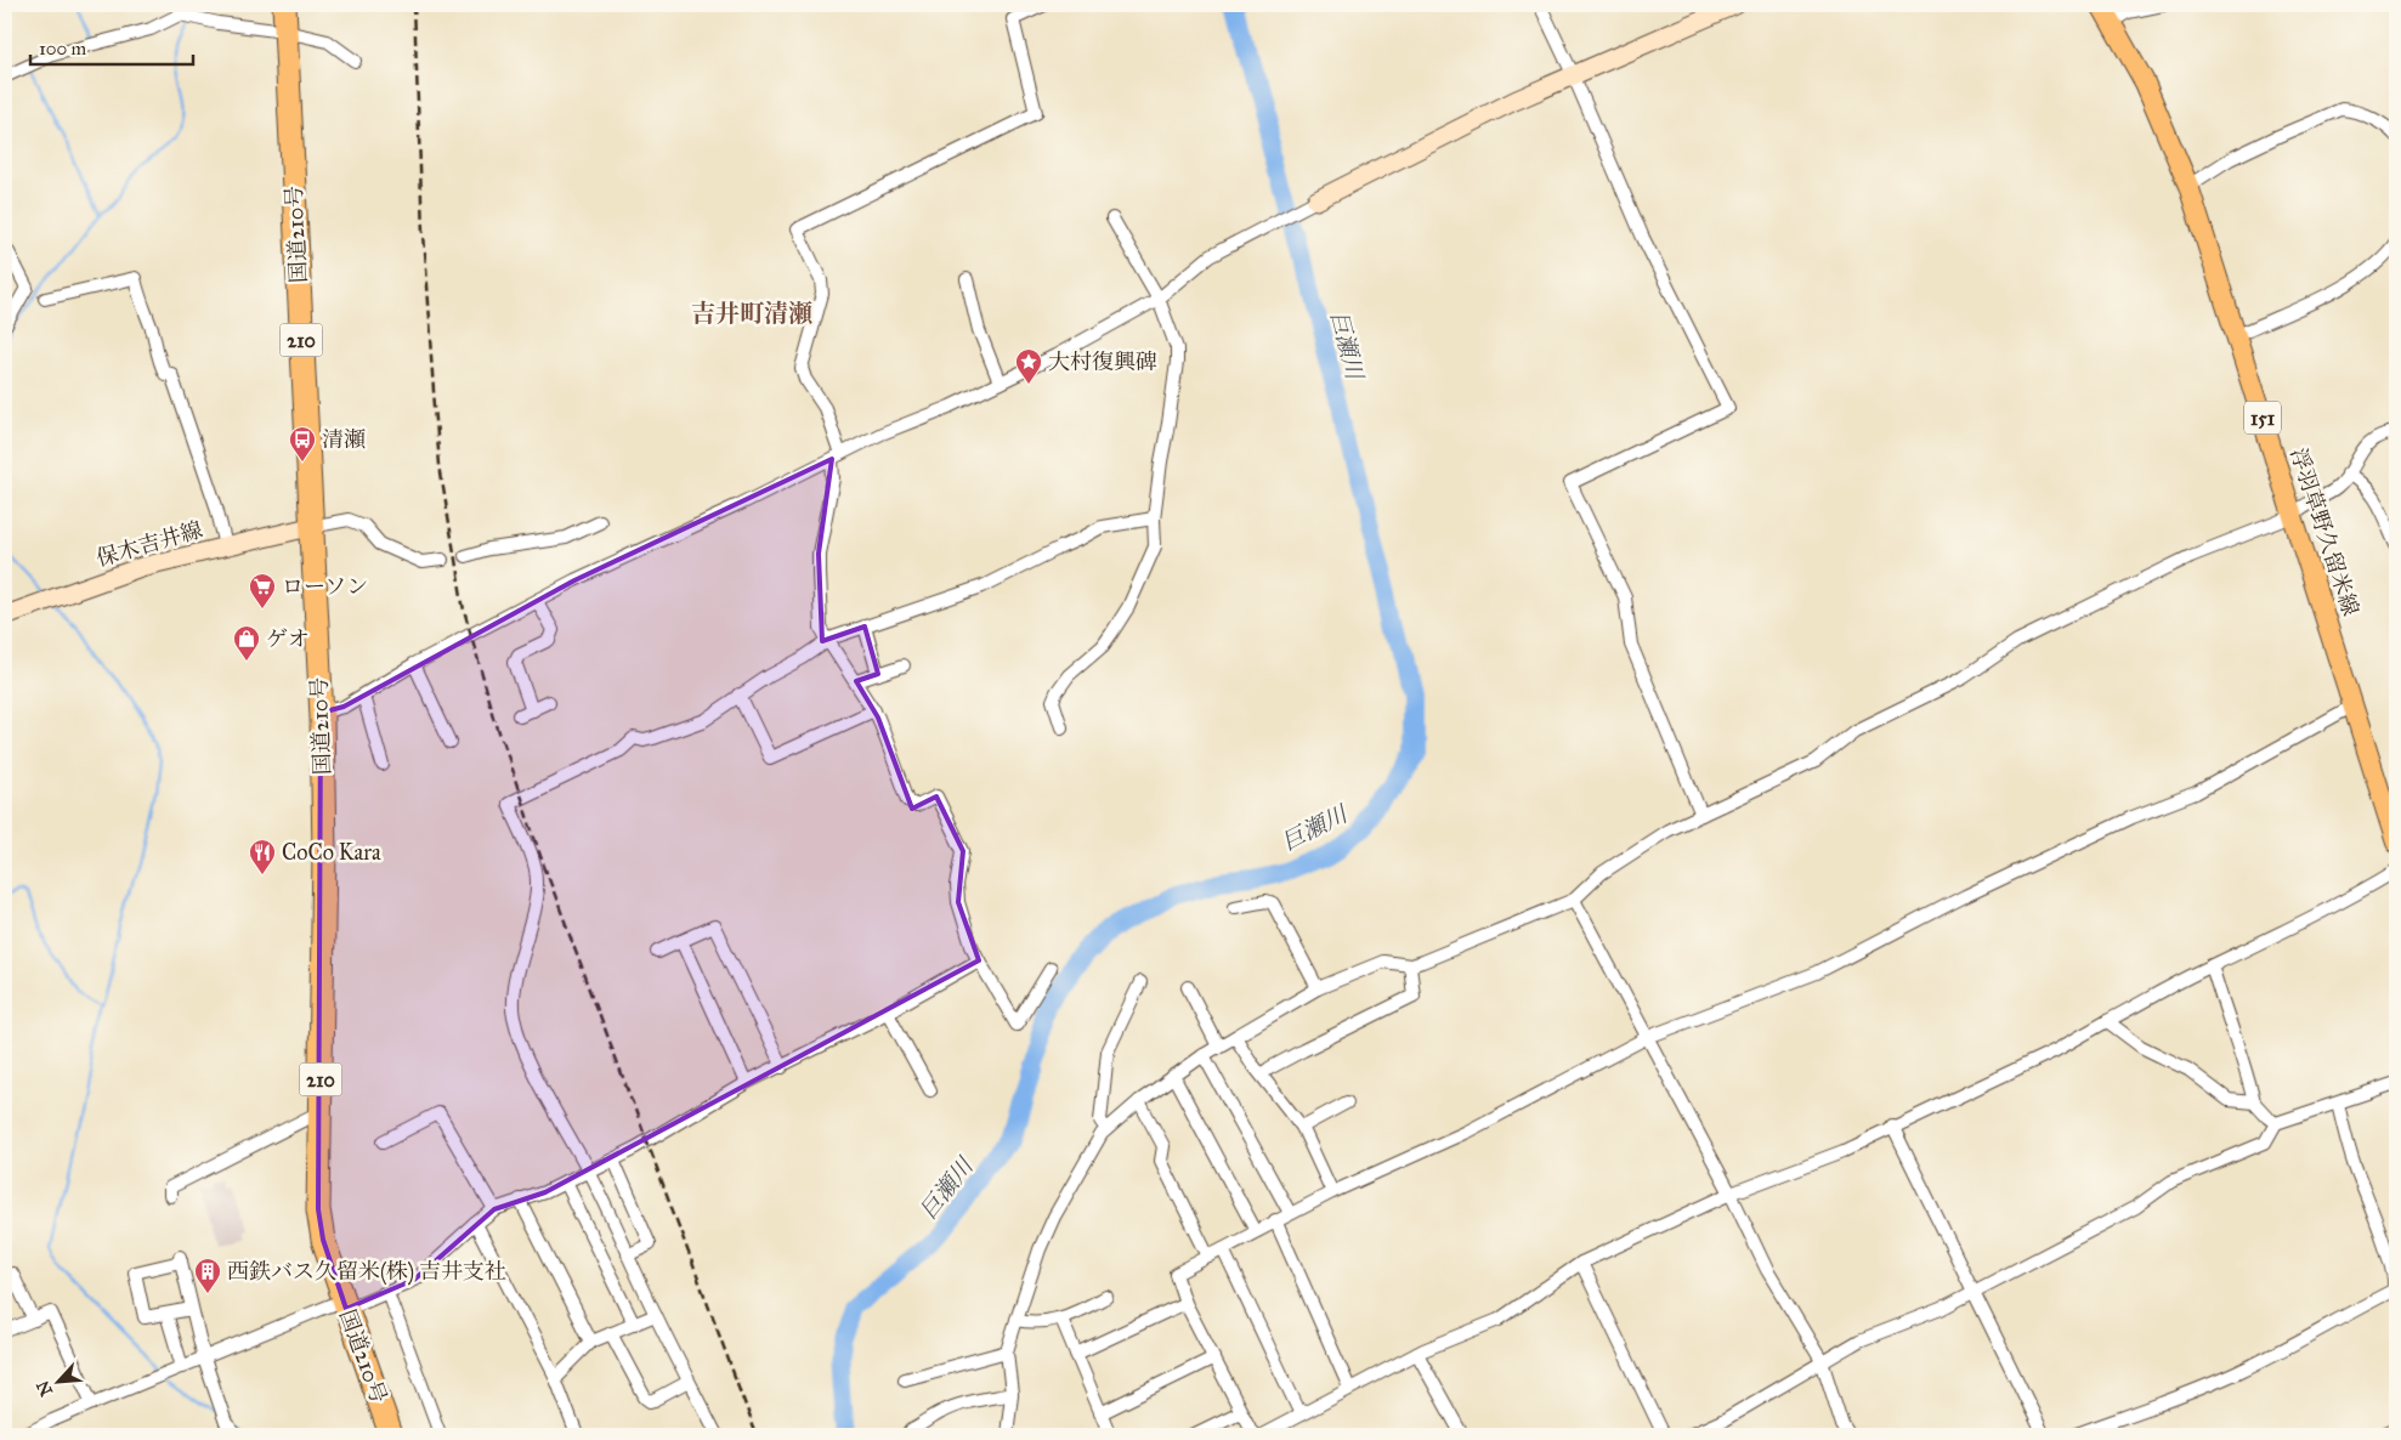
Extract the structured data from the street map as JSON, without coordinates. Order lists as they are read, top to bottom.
{
  "streets": {
    "highway": ["国道210号", "210"],
    "main road": ["151", "浮羽草野久留米線"],
    "street": ["保木吉井線"]
  },
  "crossings": [
    ["国道210号", "保木吉井線"]
  ],
  "districts": ["吉井町清瀬"],
  "water": ["巨瀬川"],
  "places": {
    "place": ["大村復興碑"],
    "bus stop": ["清瀬"],
    "supermarket": ["ローソン"],
    "shop": ["ゲオ"],
    "restaurant": ["CoCo Kara"],
    "building": ["西鉄バス久留米(株) 吉井支社"]
  },
  "scale_bar": "100 m",
  "north": "bottom left"
}
